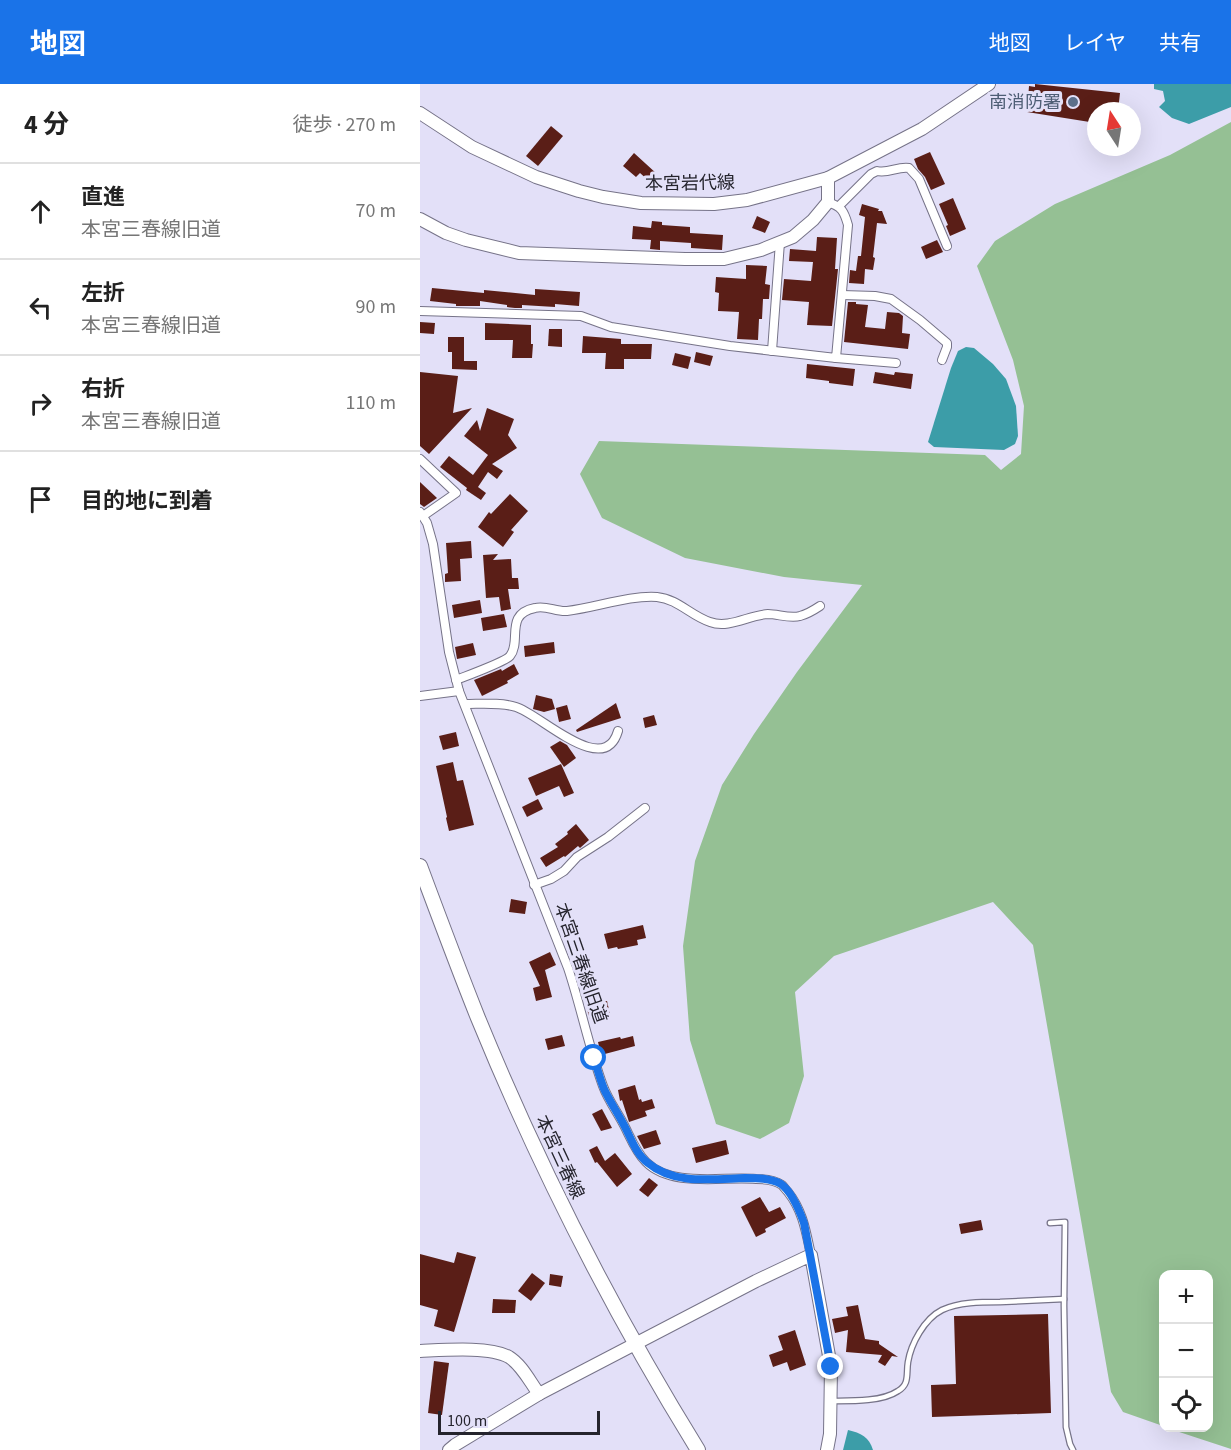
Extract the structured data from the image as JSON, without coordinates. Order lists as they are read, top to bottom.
{
  "streets": {
    "main road": ["本宮三春線"],
    "street": ["本宮岩代線", "本宮三春線旧道"]
  },
  "places": ["南消防署"],
  "scale_bar": "100 m",
  "north": "top",
  "page": {
    "header": "地図",
    "nav": ["地図", "レイヤ", "共有"],
    "heading": ["4 分", "徒歩 · 270 m"],
    "list": [
      ["直進", "本宮三春線旧道", "70 m"],
      ["左折", "本宮三春線旧道", "90 m"],
      ["右折", "本宮三春線旧道", "110 m"],
      "目的地に到着"
    ],
    "map_buttons": ["+", "−"],
    "scale": "100 m"
  }
}
